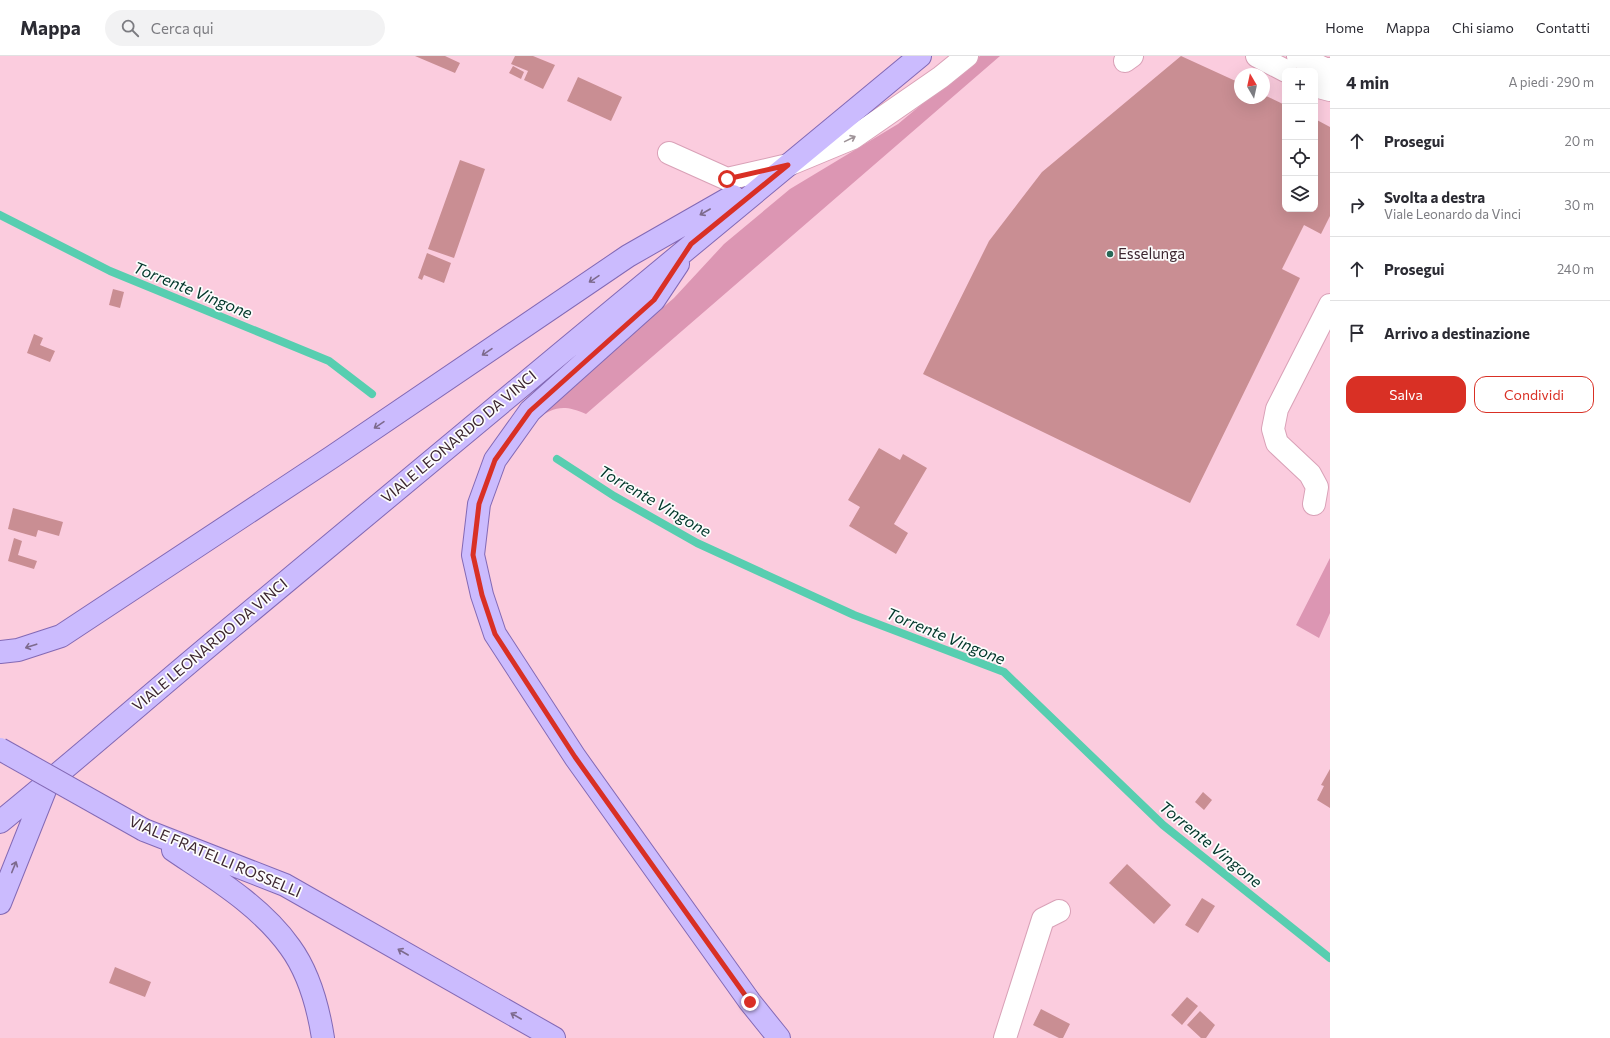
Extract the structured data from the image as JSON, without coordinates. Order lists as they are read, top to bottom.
{
  "streets": {
    "main road": ["VIALE LEONARDO DA VINCI", "VIALE FRATELLI ROSSELLI"]
  },
  "one_way": ["VIALE FRATELLI ROSSELLI"],
  "water": ["Torrente Vingone"],
  "places": ["Esselunga"],
  "north": "top",
  "page": {
    "header": "Mappa",
    "search": "Cerca qui",
    "nav": [
      "Home",
      "Mappa",
      "Chi siamo",
      "Contatti"
    ],
    "heading": ["4 min", "A piedi · 290 m"],
    "map_buttons": ["+", "−"],
    "list": [
      ["Prosegui", "20 m"],
      ["Svolta a destra", "Viale Leonardo da Vinci", "30 m"],
      ["Prosegui", "240 m"],
      "Arrivo a destinazione"
    ],
    "buttons": ["Salva", "Condividi"]
  }
}
